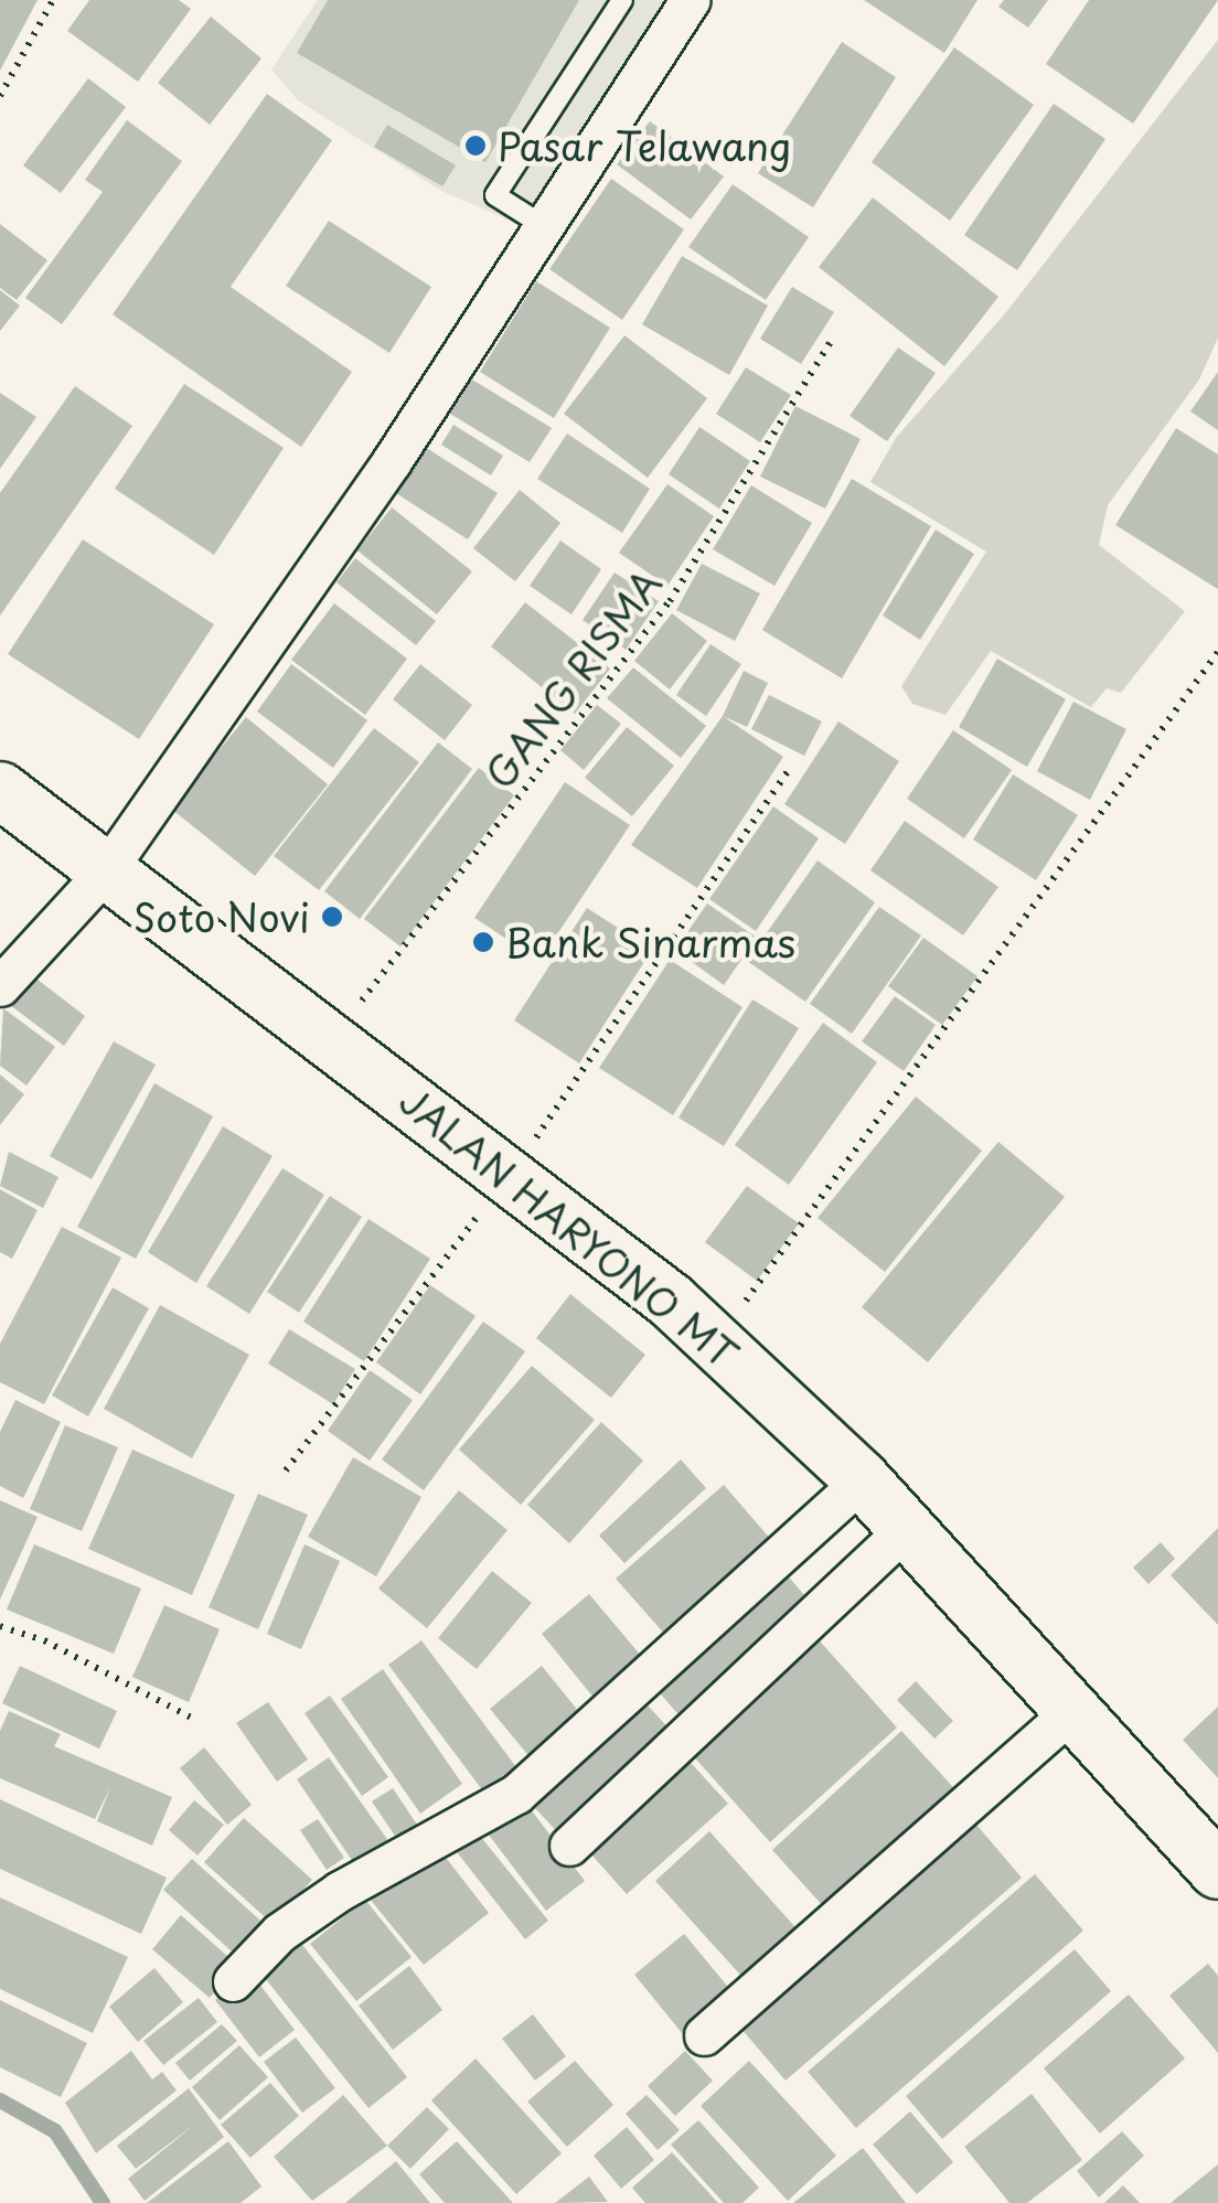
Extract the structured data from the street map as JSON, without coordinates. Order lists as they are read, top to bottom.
{
  "streets": {
    "street": ["JALAN HARYONO MT"],
    "path": ["GANG RISMA"]
  },
  "crossings": [
    ["GANG RISMA", "JALAN HARYONO MT"]
  ],
  "places": ["Pasar Telawang", "Soto Novi", "Bank Sinarmas"]
}
